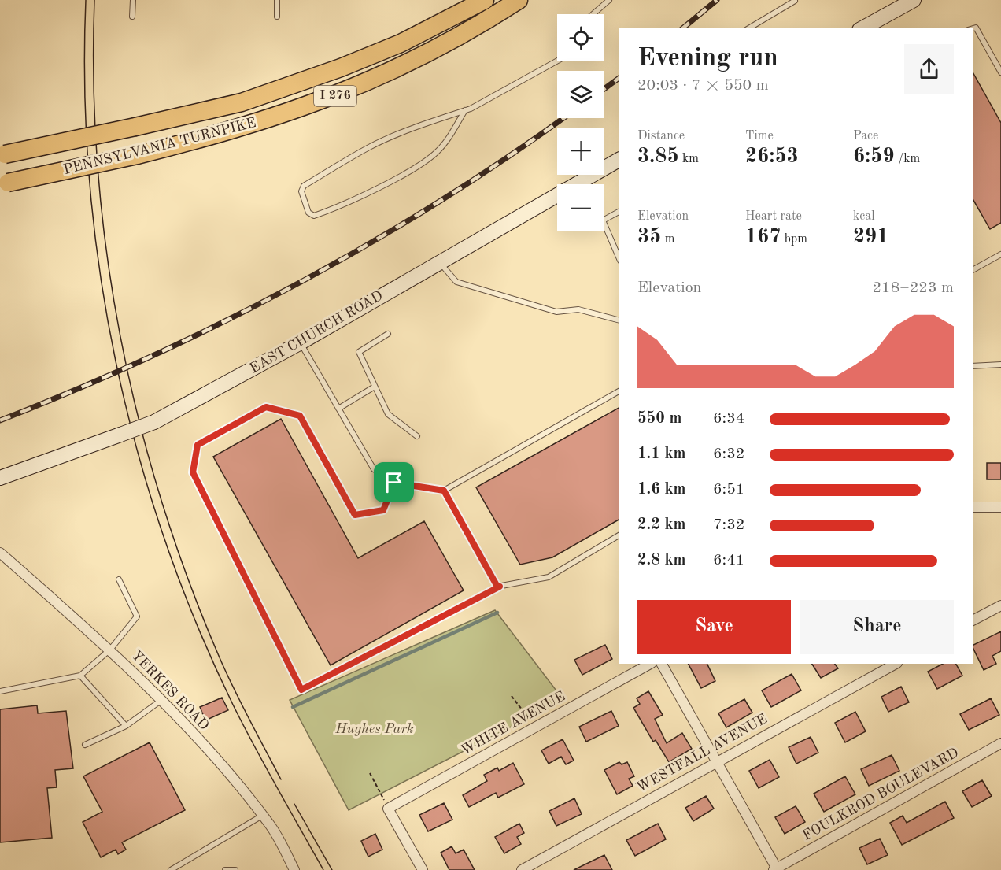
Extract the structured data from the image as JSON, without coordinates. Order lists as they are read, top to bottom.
{
  "streets": {
    "highway": ["I 276", "PENNSYLVANIA TURNPIKE"],
    "street": [
      "EAST CHURCH ROAD",
      "YERKES ROAD",
      "WHITE AVENUE",
      "WESTFALL AVENUE",
      "FOULKROD BOULEVARD"
    ]
  },
  "parks": ["Hughes Park"],
  "page": {
    "map_buttons": ["+", "−"],
    "heading": ["Evening run", "20:03 · 7 × 550 m"],
    "stats": [
      ["Distance", "3.85 km"],
      ["Time", "26:53"],
      ["Pace", "6:59 /km"],
      ["Elevation", "35 m"],
      ["Heart rate", "167 bpm"],
      ["kcal", "291"]
    ],
    "chart": ["Elevation", "218–223 m"],
    "list": [
      {
        "name": "550 m",
        "note": "6:34"
      },
      {
        "name": "1.1 km",
        "note": "6:32"
      },
      {
        "name": "1.6 km",
        "note": "6:51"
      },
      {
        "name": "2.2 km",
        "note": "7:32"
      },
      {
        "name": "2.8 km",
        "note": "6:41"
      }
    ],
    "buttons": ["Save", "Share"]
  }
}
